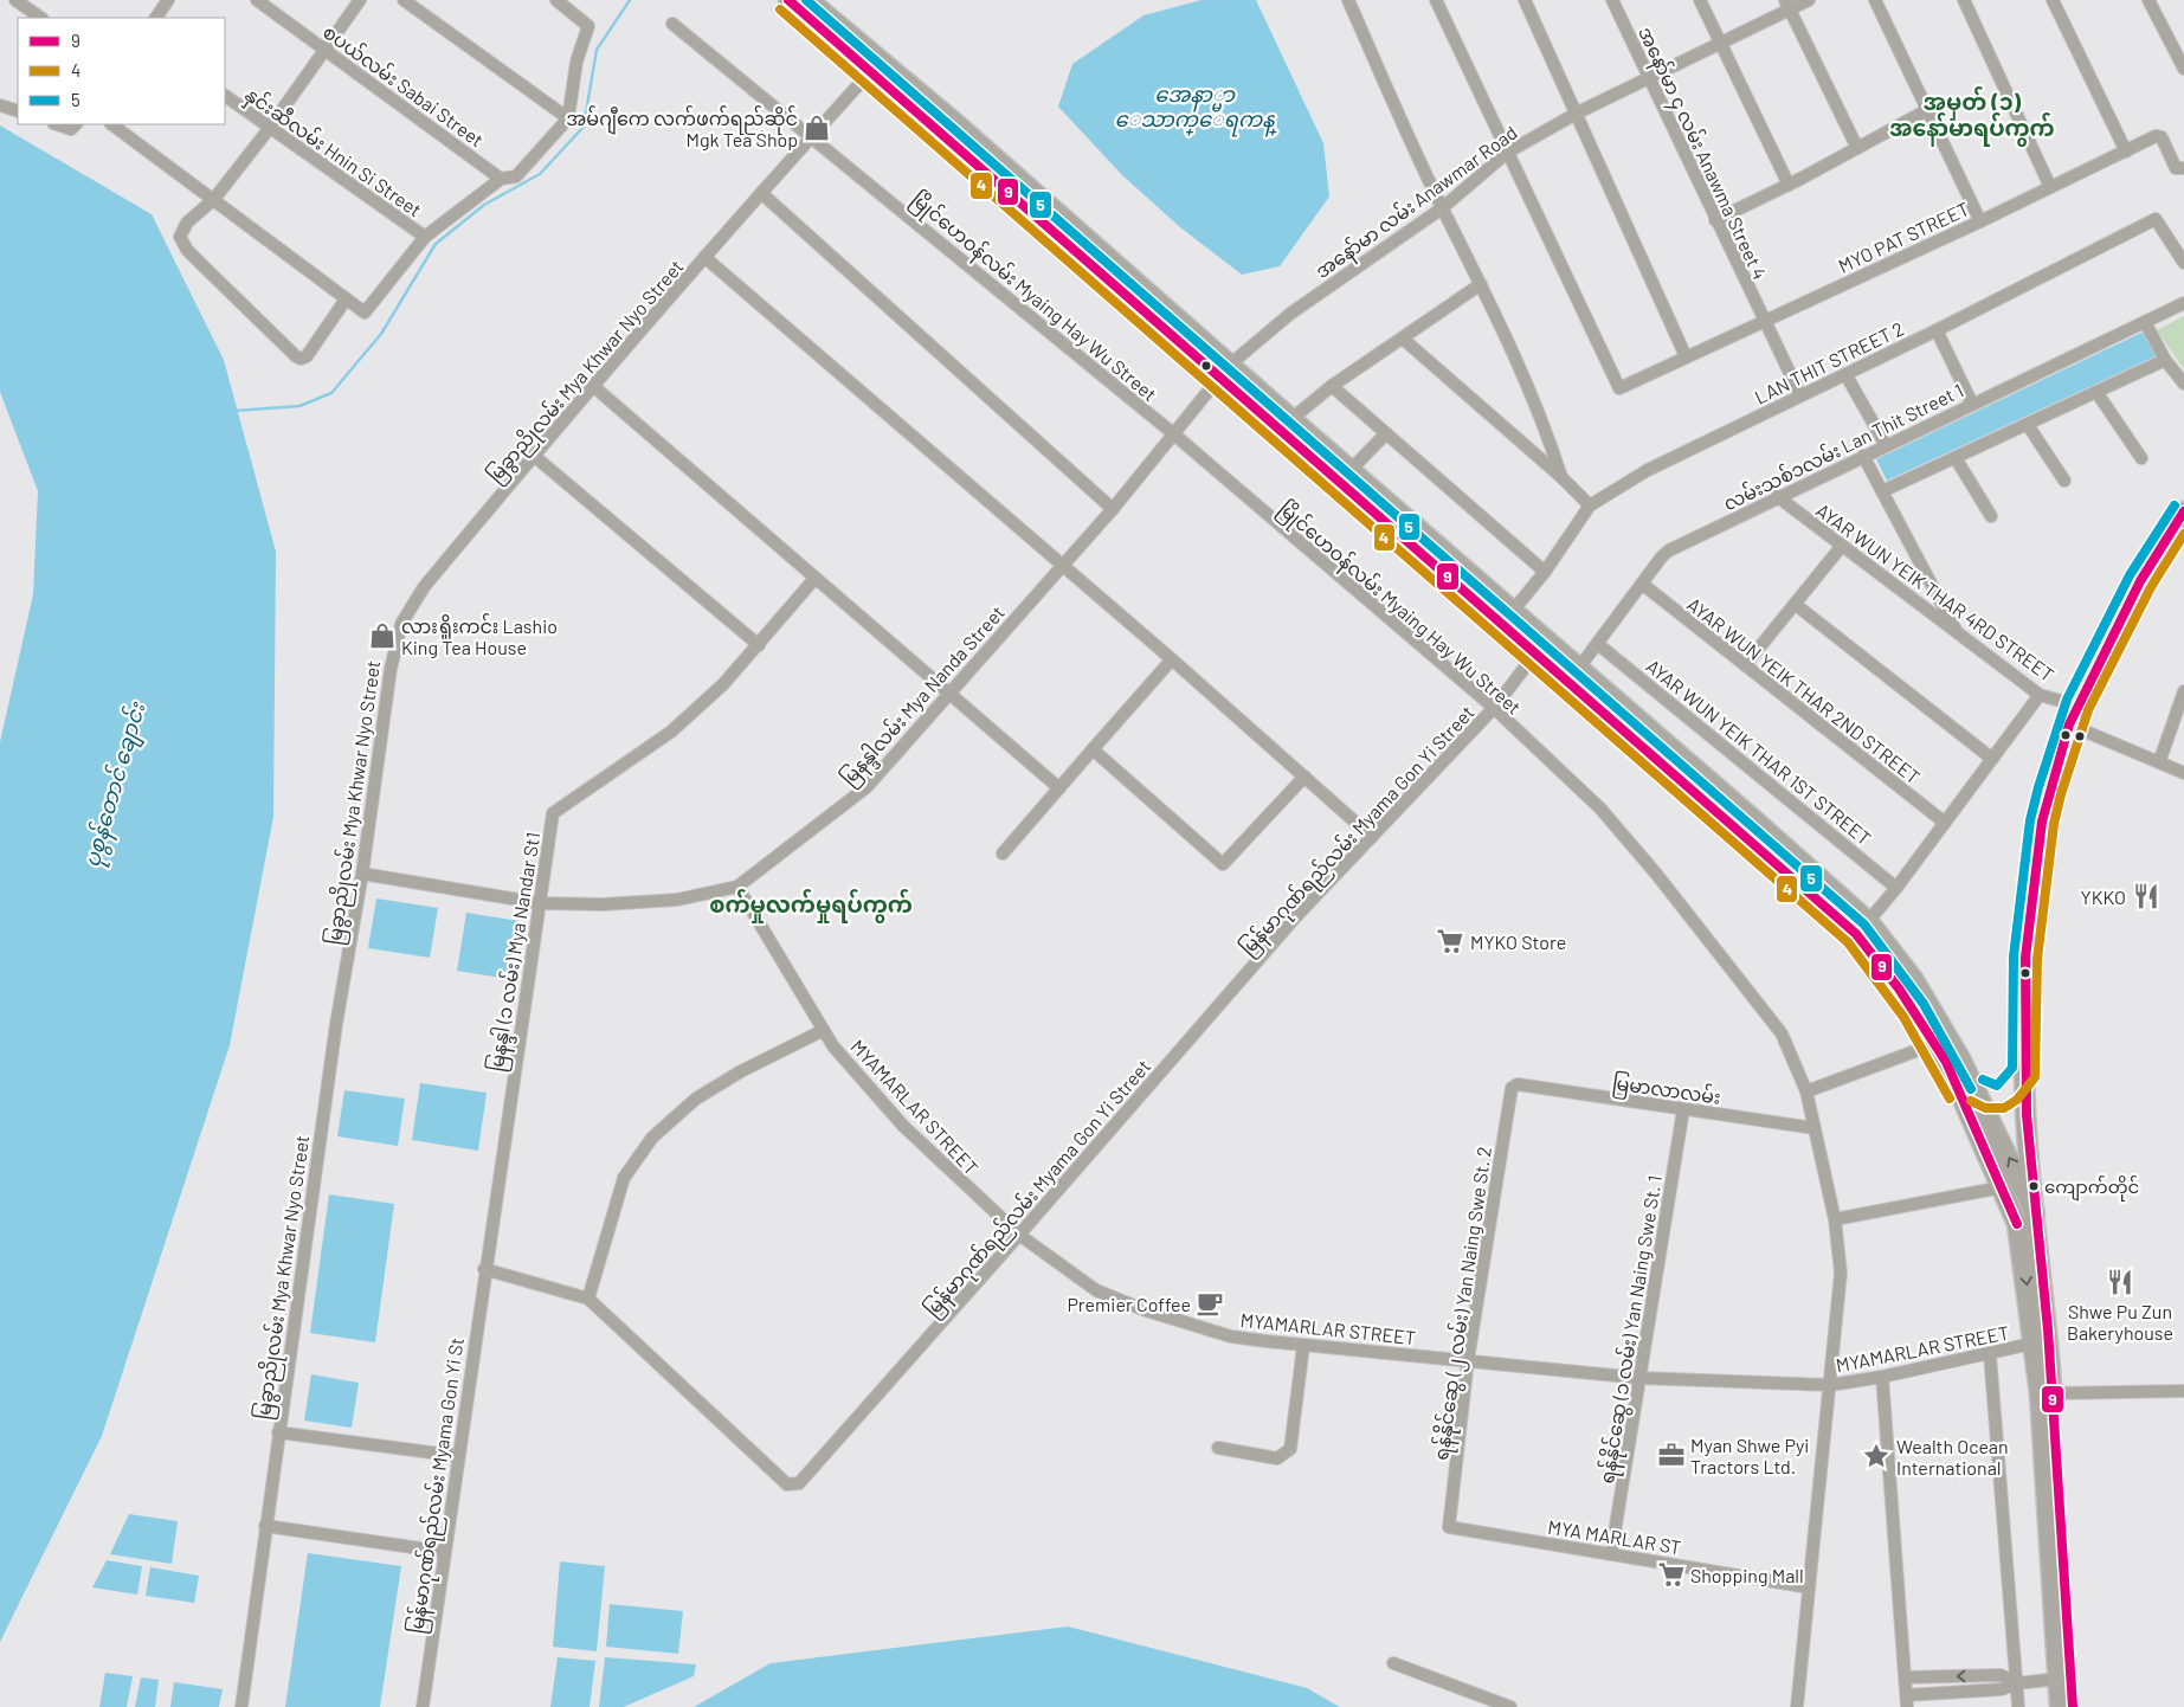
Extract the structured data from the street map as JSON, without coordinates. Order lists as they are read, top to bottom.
{
  "streets": {
    "street": [
      "စပယ်လမ်း Sabai Street",
      "နှင်းဆီလမ်း Hnin Si Street",
      "အနော်မာ ၄ လမ်း Anawma Street 4",
      "အနော်မာ လမ်း Anawmar Road",
      "MYO PAT STREET",
      "မြိုင်ဟေဝန်လမ်း Myaing Hay Wu Street",
      "LAN THIT STREET 2",
      "မြခွာညိုလမ်း Mya Khwar Nyo Street",
      "လမ်းသစ်၁လမ်း Lan Thit Street 1",
      "AYAR WUN YEIK THAR 4RD STREET",
      "AYAR WUN YEIK THAR 2ND STREET",
      "မြနန္ဒါလမ်း Mya Nanda Street",
      "AYAR WUN YEIK THAR 1ST STREET",
      "မြန်မာဂုဏ်ရည်လမ်း Myama Gon Yi Street",
      "မြနန္ဒါ (၁ လမ်း) Mya Nandar St1",
      "မြမာလာလမ်း",
      "MYAMARLAR STREET",
      "ရန်နိုင်ဆွေ (၂ လမ်း) Yan Naing Swe St. 2",
      "ရန်နိုင်ဆွေ (၁ လမ်း) Yan Naing Swe St. 1",
      "မြန်မာဂုဏ်ရည်လမ်း Myama Gon Yi St",
      "MYA MARLAR ST"
    ]
  },
  "crossings": [
    ["အနော်မာ ၄ လမ်း Anawma Street 4", "အနော်မာ လမ်း Anawmar Road"],
    ["အနော်မာ ၄ လမ်း Anawma Street 4", "MYO PAT STREET"],
    ["အနော်မာ ၄ လမ်း Anawma Street 4", "LAN THIT STREET 2"],
    ["အနော်မာ လမ်း Anawmar Road", "MYO PAT STREET"],
    ["အနော်မာ လမ်း Anawmar Road", "မြနန္ဒါလမ်း Mya Nanda Street"],
    ["မြိုင်ဟေဝန်လမ်း Myaing Hay Wu Street", "မြခွာညိုလမ်း Mya Khwar Nyo Street"],
    ["မြိုင်ဟေဝန်လမ်း Myaing Hay Wu Street", "မြနန္ဒါလမ်း Mya Nanda Street"],
    ["မြိုင်ဟေဝန်လမ်း Myaing Hay Wu Street", "မြန်မာဂုဏ်ရည်လမ်း Myama Gon Yi Street"],
    ["မြိုင်ဟေဝန်လမ်း Myaing Hay Wu Street", "မြမာလာလမ်း"],
    ["မြိုင်ဟေဝန်လမ်း Myaing Hay Wu Street", "MYAMARLAR STREET"],
    ["မြိုင်ဟေဝန်လမ်း Myaing Hay Wu Street", "MYA MARLAR ST"],
    ["မြခွာညိုလမ်း Mya Khwar Nyo Street", "မြနန္ဒါလမ်း Mya Nanda Street"],
    ["လမ်းသစ်၁လမ်း Lan Thit Street 1", "AYAR WUN YEIK THAR 4RD STREET"],
    ["လမ်းသစ်၁လမ်း Lan Thit Street 1", "AYAR WUN YEIK THAR 2ND STREET"],
    ["လမ်းသစ်၁လမ်း Lan Thit Street 1", "AYAR WUN YEIK THAR 1ST STREET"],
    ["မြနန္ဒါလမ်း Mya Nanda Street", "မြနန္ဒါ (၁ လမ်း) Mya Nandar St1"],
    ["မြနန္ဒါလမ်း Mya Nanda Street", "MYAMARLAR STREET"],
    ["မြန်မာဂုဏ်ရည်လမ်း Myama Gon Yi Street", "MYAMARLAR STREET"],
    ["မြနန္ဒါ (၁ လမ်း) Mya Nandar St1", "မြန်မာဂုဏ်ရည်လမ်း Myama Gon Yi St"],
    ["မြမာလာလမ်း", "ရန်နိုင်ဆွေ (၂ လမ်း) Yan Naing Swe St. 2"],
    ["မြမာလာလမ်း", "ရန်နိုင်ဆွေ (၁ လမ်း) Yan Naing Swe St. 1"],
    ["MYAMARLAR STREET", "ရန်နိုင်ဆွေ (၂ လမ်း) Yan Naing Swe St. 2"],
    ["MYAMARLAR STREET", "ရန်နိုင်ဆွေ (၁ လမ်း) Yan Naing Swe St. 1"],
    ["ရန်နိုင်ဆွေ (၂ လမ်း) Yan Naing Swe St. 2", "MYA MARLAR ST"],
    ["ရန်နိုင်ဆွေ (၁ လမ်း) Yan Naing Swe St. 1", "MYA MARLAR ST"]
  ],
  "districts": ["အမှတ် (၁) အနော်မာရပ်ကွက်", "စက်မှုလက်မှုရပ်ကွက်"],
  "water": ["အေနာ္မာ ေသာက္ေရကန္", "ပုစွန်တောင် ချောင်း"],
  "places": {
    "shop": ["အမ်ဂျီကေ လက်ဖက်ရည်ဆိုင် Mgk Tea Shop", "လားရှိုးကင်း Lashio King Tea House"],
    "restaurant": ["YKKO", "Shwe Pu Zun Bakeryhouse"],
    "supermarket": ["MYKO Store", "Shopping Mall"],
    "other": ["ကျောက်တိုင်"],
    "cafe": ["Premier Coffee"],
    "office": ["Myan Shwe Pyi Tractors Ltd."],
    "place": ["Wealth Ocean International"]
  },
  "lines": ["transit line 9", "transit line 5", "transit line 4"],
  "legend": ["9", "4", "5"]
}
